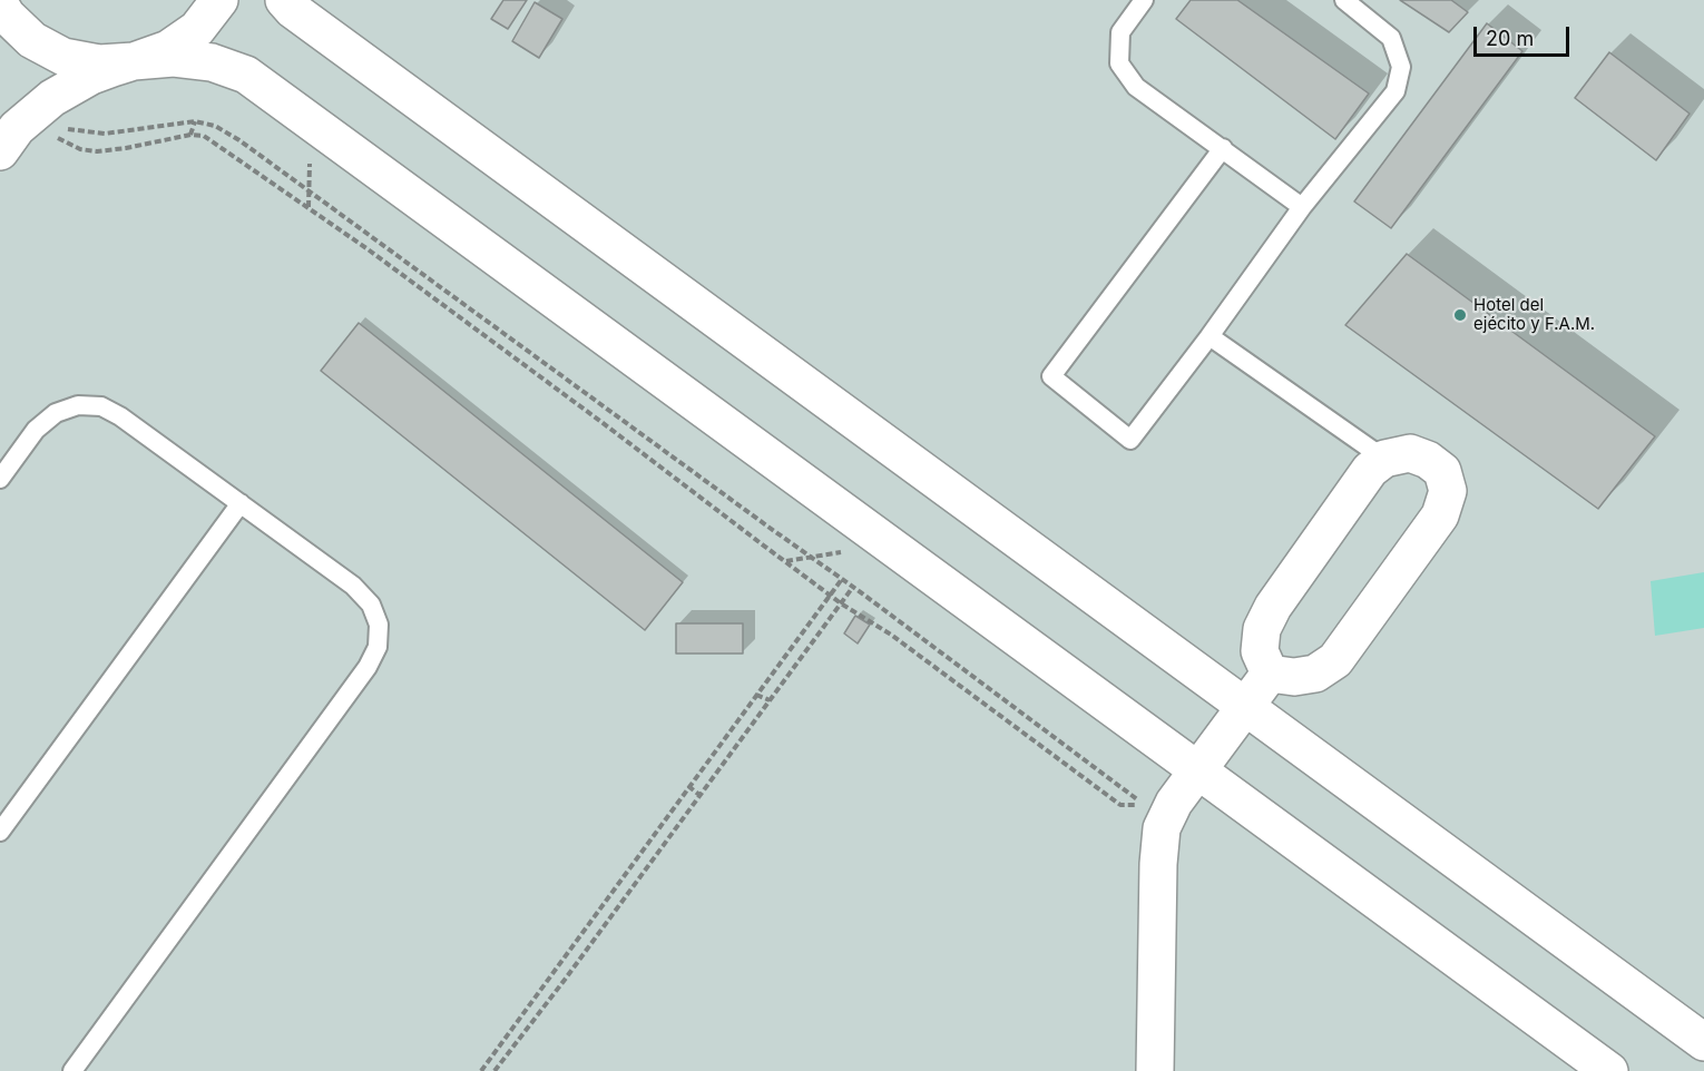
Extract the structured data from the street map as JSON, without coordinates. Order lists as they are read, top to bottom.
{
  "places": ["Hotel del ejécito y F.A.M."],
  "scale_bar": "20 m"
}
